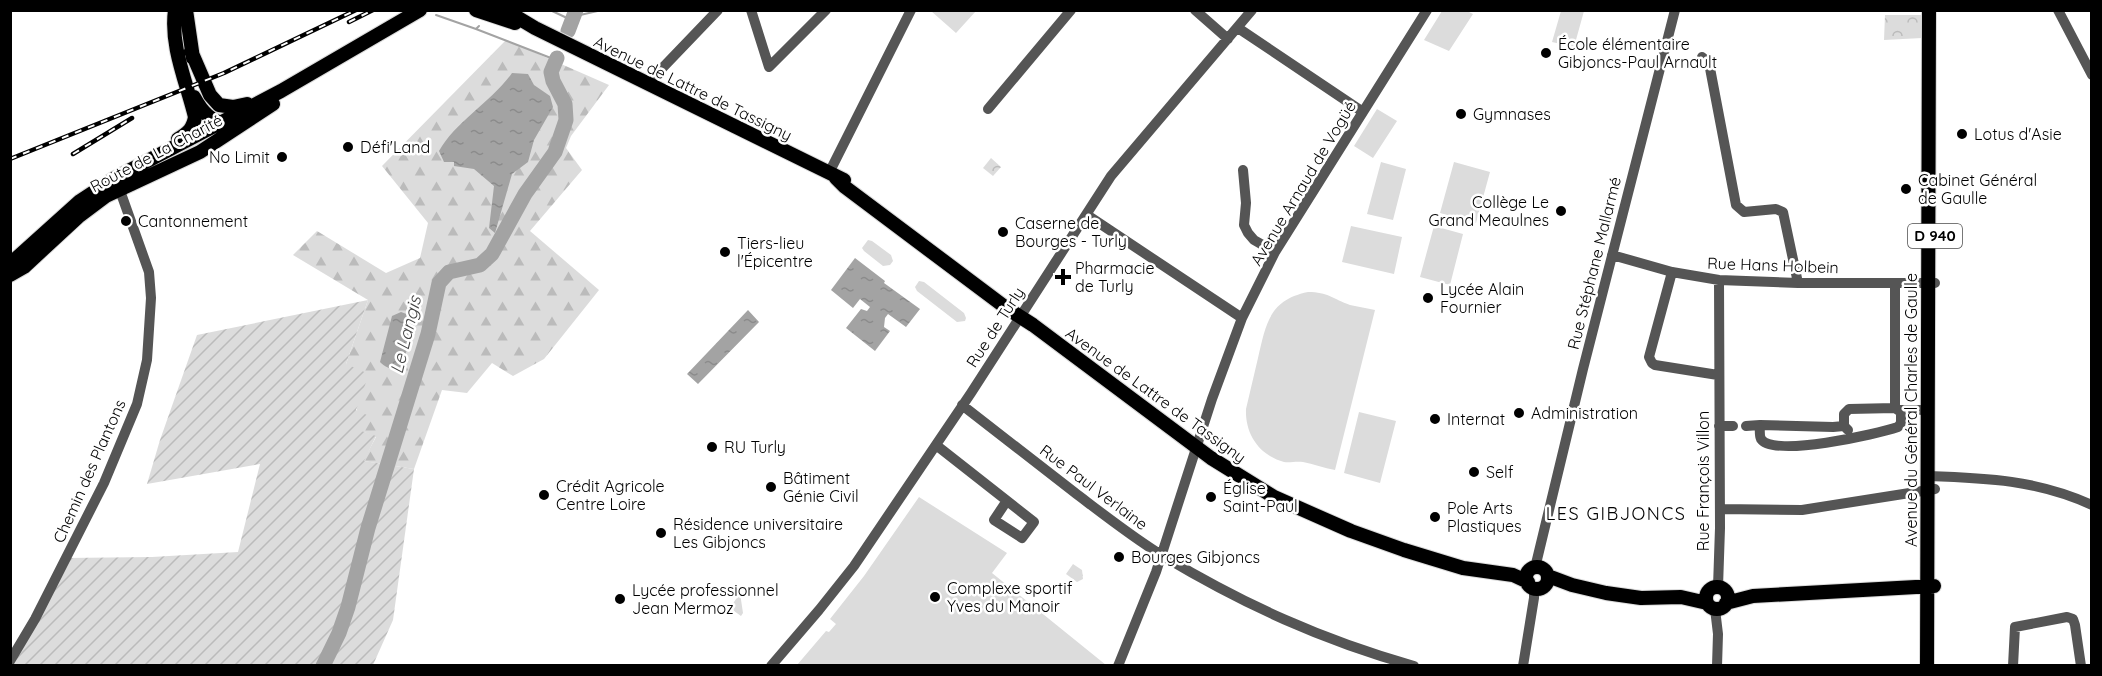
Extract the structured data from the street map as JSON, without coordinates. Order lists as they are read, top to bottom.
{
  "streets": {
    "main road": [
      "Avenue de Lattre de Tassigny",
      "Route de La Charité",
      "D 940",
      "Avenue du Général Charles de Gaulle"
    ],
    "street": [
      "Avenue Arnaud de Vogüé",
      "Rue Stéphane Mallarmé",
      "Rue Hans Holbein",
      "Rue de Turly",
      "Chemin des Plantons",
      "Rue François Villon",
      "Rue Paul Verlaine"
    ]
  },
  "crossings": [
    ["Avenue de Lattre de Tassigny", "Avenue Arnaud de Vogüé"],
    ["Avenue de Lattre de Tassigny", "Rue Stéphane Mallarmé"],
    ["Avenue de Lattre de Tassigny", "Rue de Turly"],
    ["Avenue de Lattre de Tassigny", "Avenue du Général Charles de Gaulle"],
    ["Avenue de Lattre de Tassigny", "Rue François Villon"],
    ["Route de La Charité", "Chemin des Plantons"],
    ["Avenue Arnaud de Vogüé", "Rue Paul Verlaine"],
    ["Rue Stéphane Mallarmé", "Rue Hans Holbein"],
    ["Rue Hans Holbein", "Avenue du Général Charles de Gaulle"],
    ["Rue Hans Holbein", "Rue François Villon"],
    ["Rue de Turly", "Rue Paul Verlaine"]
  ],
  "districts": ["LES GIBJONCS"],
  "water": ["Le Langis"],
  "places": {
    "other": [
      "École élémentaire Gibjoncs-Paul Arnault",
      "Gymnases",
      "Lotus d'Asie",
      "Défi'Land",
      "No Limit",
      "Cabinet Général de Gaulle",
      "Collège Le Grand Meaulnes",
      "Cantonnement",
      "Caserne de Bourges - Turly",
      "Tiers-lieu l'Épicentre",
      "Lycée Alain Fournier",
      "Administration",
      "Internat",
      "RU Turly",
      "Self",
      "Bâtiment Génie Civil",
      "Crédit Agricole Centre Loire",
      "Église Saint-Paul",
      "Pole Arts Plastiques",
      "Résidence universitaire Les Gibjoncs",
      "Bourges Gibjoncs",
      "Complexe sportif Yves du Manoir",
      "Lycée professionnel Jean Mermoz"
    ],
    "health": ["Pharmacie de Turly"]
  }
}
